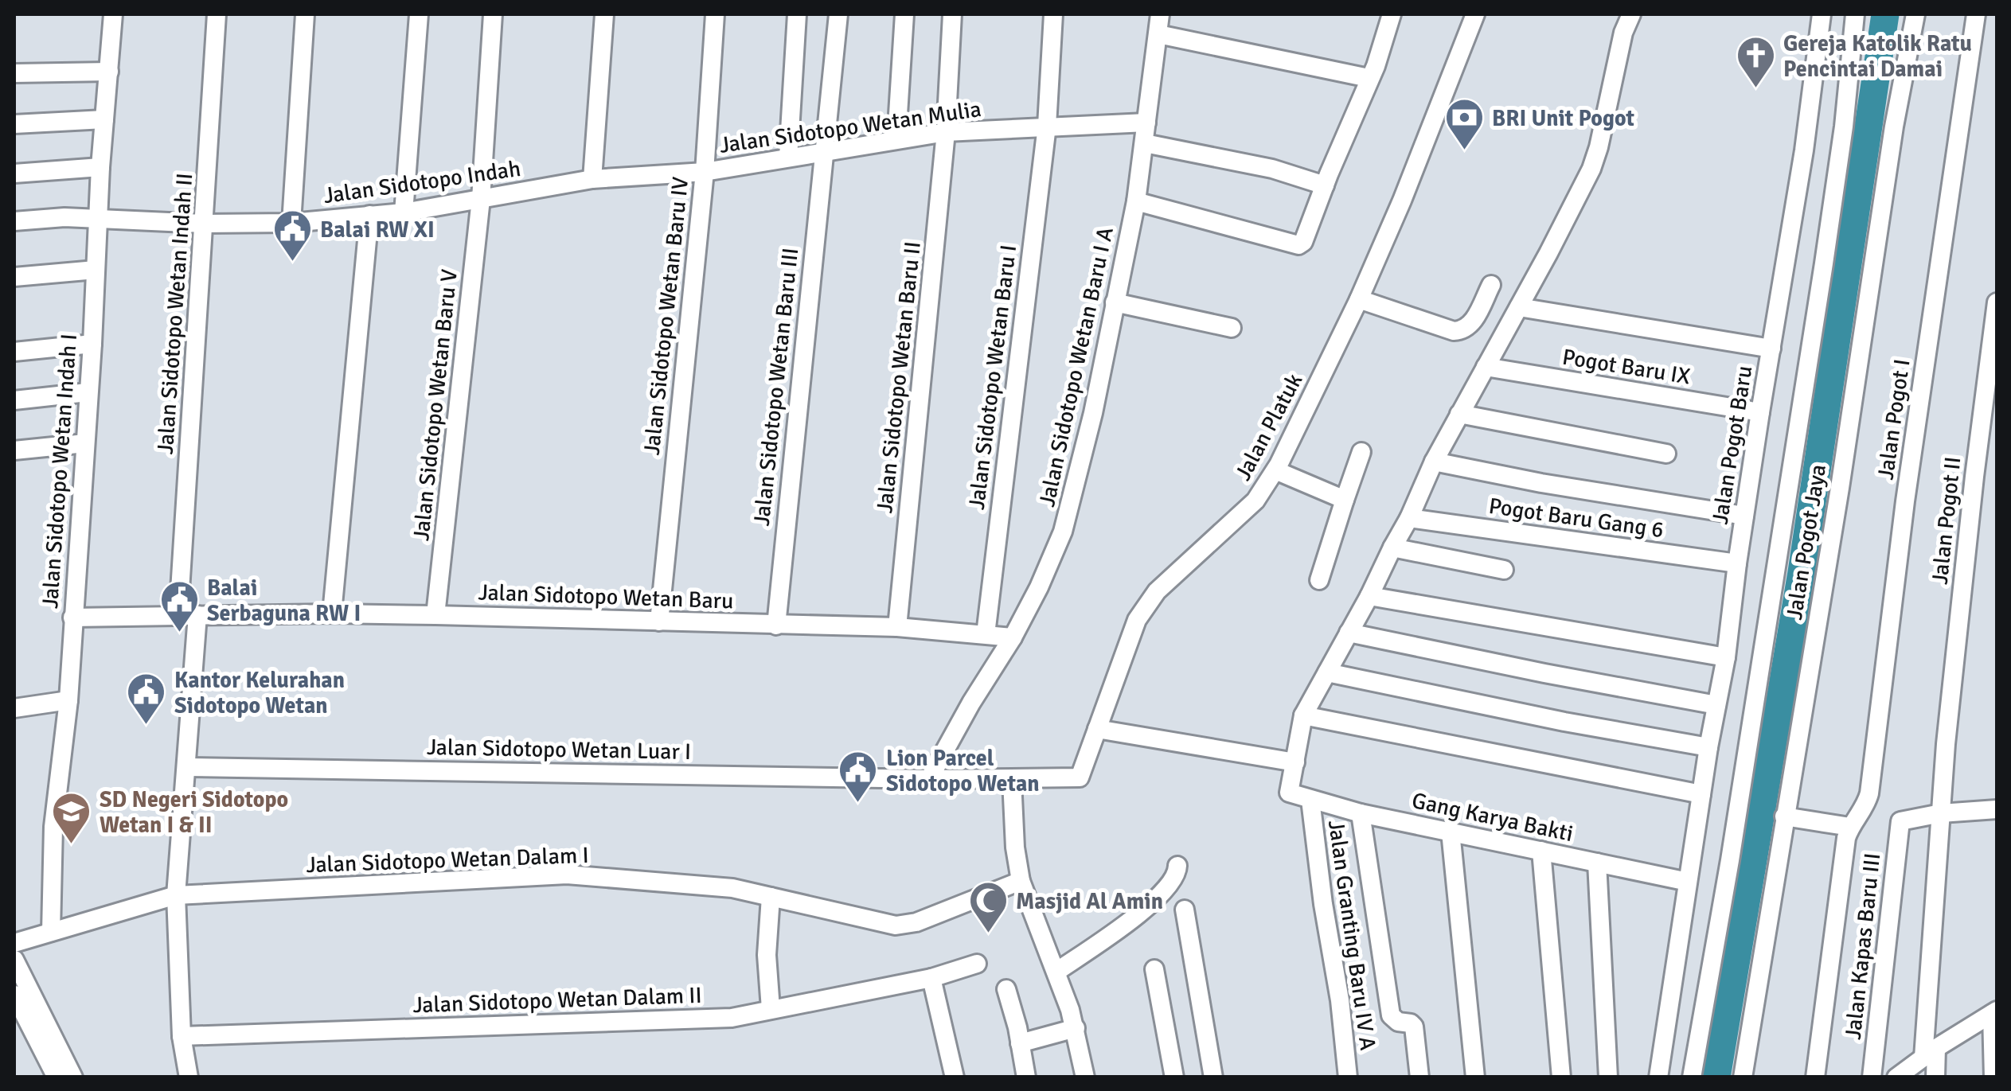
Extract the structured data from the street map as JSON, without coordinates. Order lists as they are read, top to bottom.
{
  "streets": {
    "street": [
      "Jalan Sidotopo Wetan Mulia",
      "Jalan Sidotopo Indah",
      "Jalan Sidotopo Wetan Indah II",
      "Jalan Sidotopo Wetan Baru IV",
      "Pogot Baru IX",
      "Jalan Sidotopo Wetan Baru I A",
      "Jalan Sidotopo Wetan Baru II",
      "Jalan Sidotopo Wetan Baru I",
      "Jalan Sidotopo Wetan Baru III",
      "Jalan Sidotopo Wetan Baru V",
      "Jalan Pogot I",
      "Jalan Platuk",
      "Jalan Pogot Baru",
      "Jalan Sidotopo Wetan Indah I",
      "Pogot Baru Gang 6",
      "Jalan Pogot II",
      "Jalan Pogot Jaya",
      "Jalan Sidotopo Wetan Baru",
      "Jalan Sidotopo Wetan Luar I",
      "Gang Karya Bakti",
      "Jalan Sidotopo Wetan Dalam I",
      "Jalan Granting Baru IV A",
      "Jalan Kapas Baru III",
      "Jalan Sidotopo Wetan Dalam II"
    ]
  },
  "crossings": [
    ["Jalan Sidotopo Wetan Mulia", "Jalan Sidotopo Indah"],
    ["Jalan Sidotopo Wetan Mulia", "Jalan Sidotopo Wetan Baru IV"],
    ["Jalan Sidotopo Wetan Mulia", "Jalan Sidotopo Wetan Baru I A"],
    ["Jalan Sidotopo Wetan Mulia", "Jalan Sidotopo Wetan Baru II"],
    ["Jalan Sidotopo Wetan Mulia", "Jalan Sidotopo Wetan Baru I"],
    ["Jalan Sidotopo Wetan Mulia", "Jalan Sidotopo Wetan Baru III"],
    ["Jalan Sidotopo Indah", "Jalan Sidotopo Wetan Indah II"],
    ["Jalan Sidotopo Indah", "Jalan Sidotopo Wetan Baru IV"],
    ["Jalan Sidotopo Indah", "Jalan Sidotopo Wetan Baru V"],
    ["Jalan Sidotopo Indah", "Jalan Sidotopo Wetan Indah I"],
    ["Jalan Sidotopo Wetan Indah II", "Jalan Sidotopo Wetan Baru"],
    ["Jalan Sidotopo Wetan Baru IV", "Jalan Sidotopo Wetan Baru"],
    ["Pogot Baru IX", "Jalan Pogot Baru"],
    ["Jalan Sidotopo Wetan Baru I A", "Jalan Platuk"],
    ["Jalan Sidotopo Wetan Baru I A", "Jalan Sidotopo Wetan Baru"],
    ["Jalan Sidotopo Wetan Baru I A", "Jalan Sidotopo Wetan Luar I"],
    ["Jalan Sidotopo Wetan Baru II", "Jalan Sidotopo Wetan Baru"],
    ["Jalan Sidotopo Wetan Baru I", "Jalan Sidotopo Wetan Baru"],
    ["Jalan Sidotopo Wetan Baru III", "Jalan Sidotopo Wetan Baru"],
    ["Jalan Sidotopo Wetan Baru V", "Jalan Sidotopo Wetan Baru"],
    ["Jalan Platuk", "Jalan Sidotopo Wetan Luar I"],
    ["Jalan Pogot Baru", "Pogot Baru Gang 6"],
    ["Jalan Pogot Baru", "Gang Karya Bakti"],
    ["Jalan Sidotopo Wetan Indah I", "Jalan Sidotopo Wetan Baru"],
    ["Jalan Sidotopo Wetan Indah I", "Jalan Sidotopo Wetan Dalam I"],
    ["Jalan Pogot II", "Jalan Kapas Baru III"],
    ["Gang Karya Bakti", "Jalan Granting Baru IV A"]
  ],
  "places": {
    "church": ["Gereja Katolik Ratu Pencintai Damai"],
    "bank": ["BRI Unit Pogot"],
    "public building": [
      "Balai RW XI",
      "Balai Serbaguna RW I",
      "Kantor Kelurahan Sidotopo Wetan",
      "Lion Parcel Sidotopo Wetan"
    ],
    "school or university": ["SD Negeri Sidotopo Wetan I & II"],
    "mosque": ["Masjid Al Amin"]
  }
}
